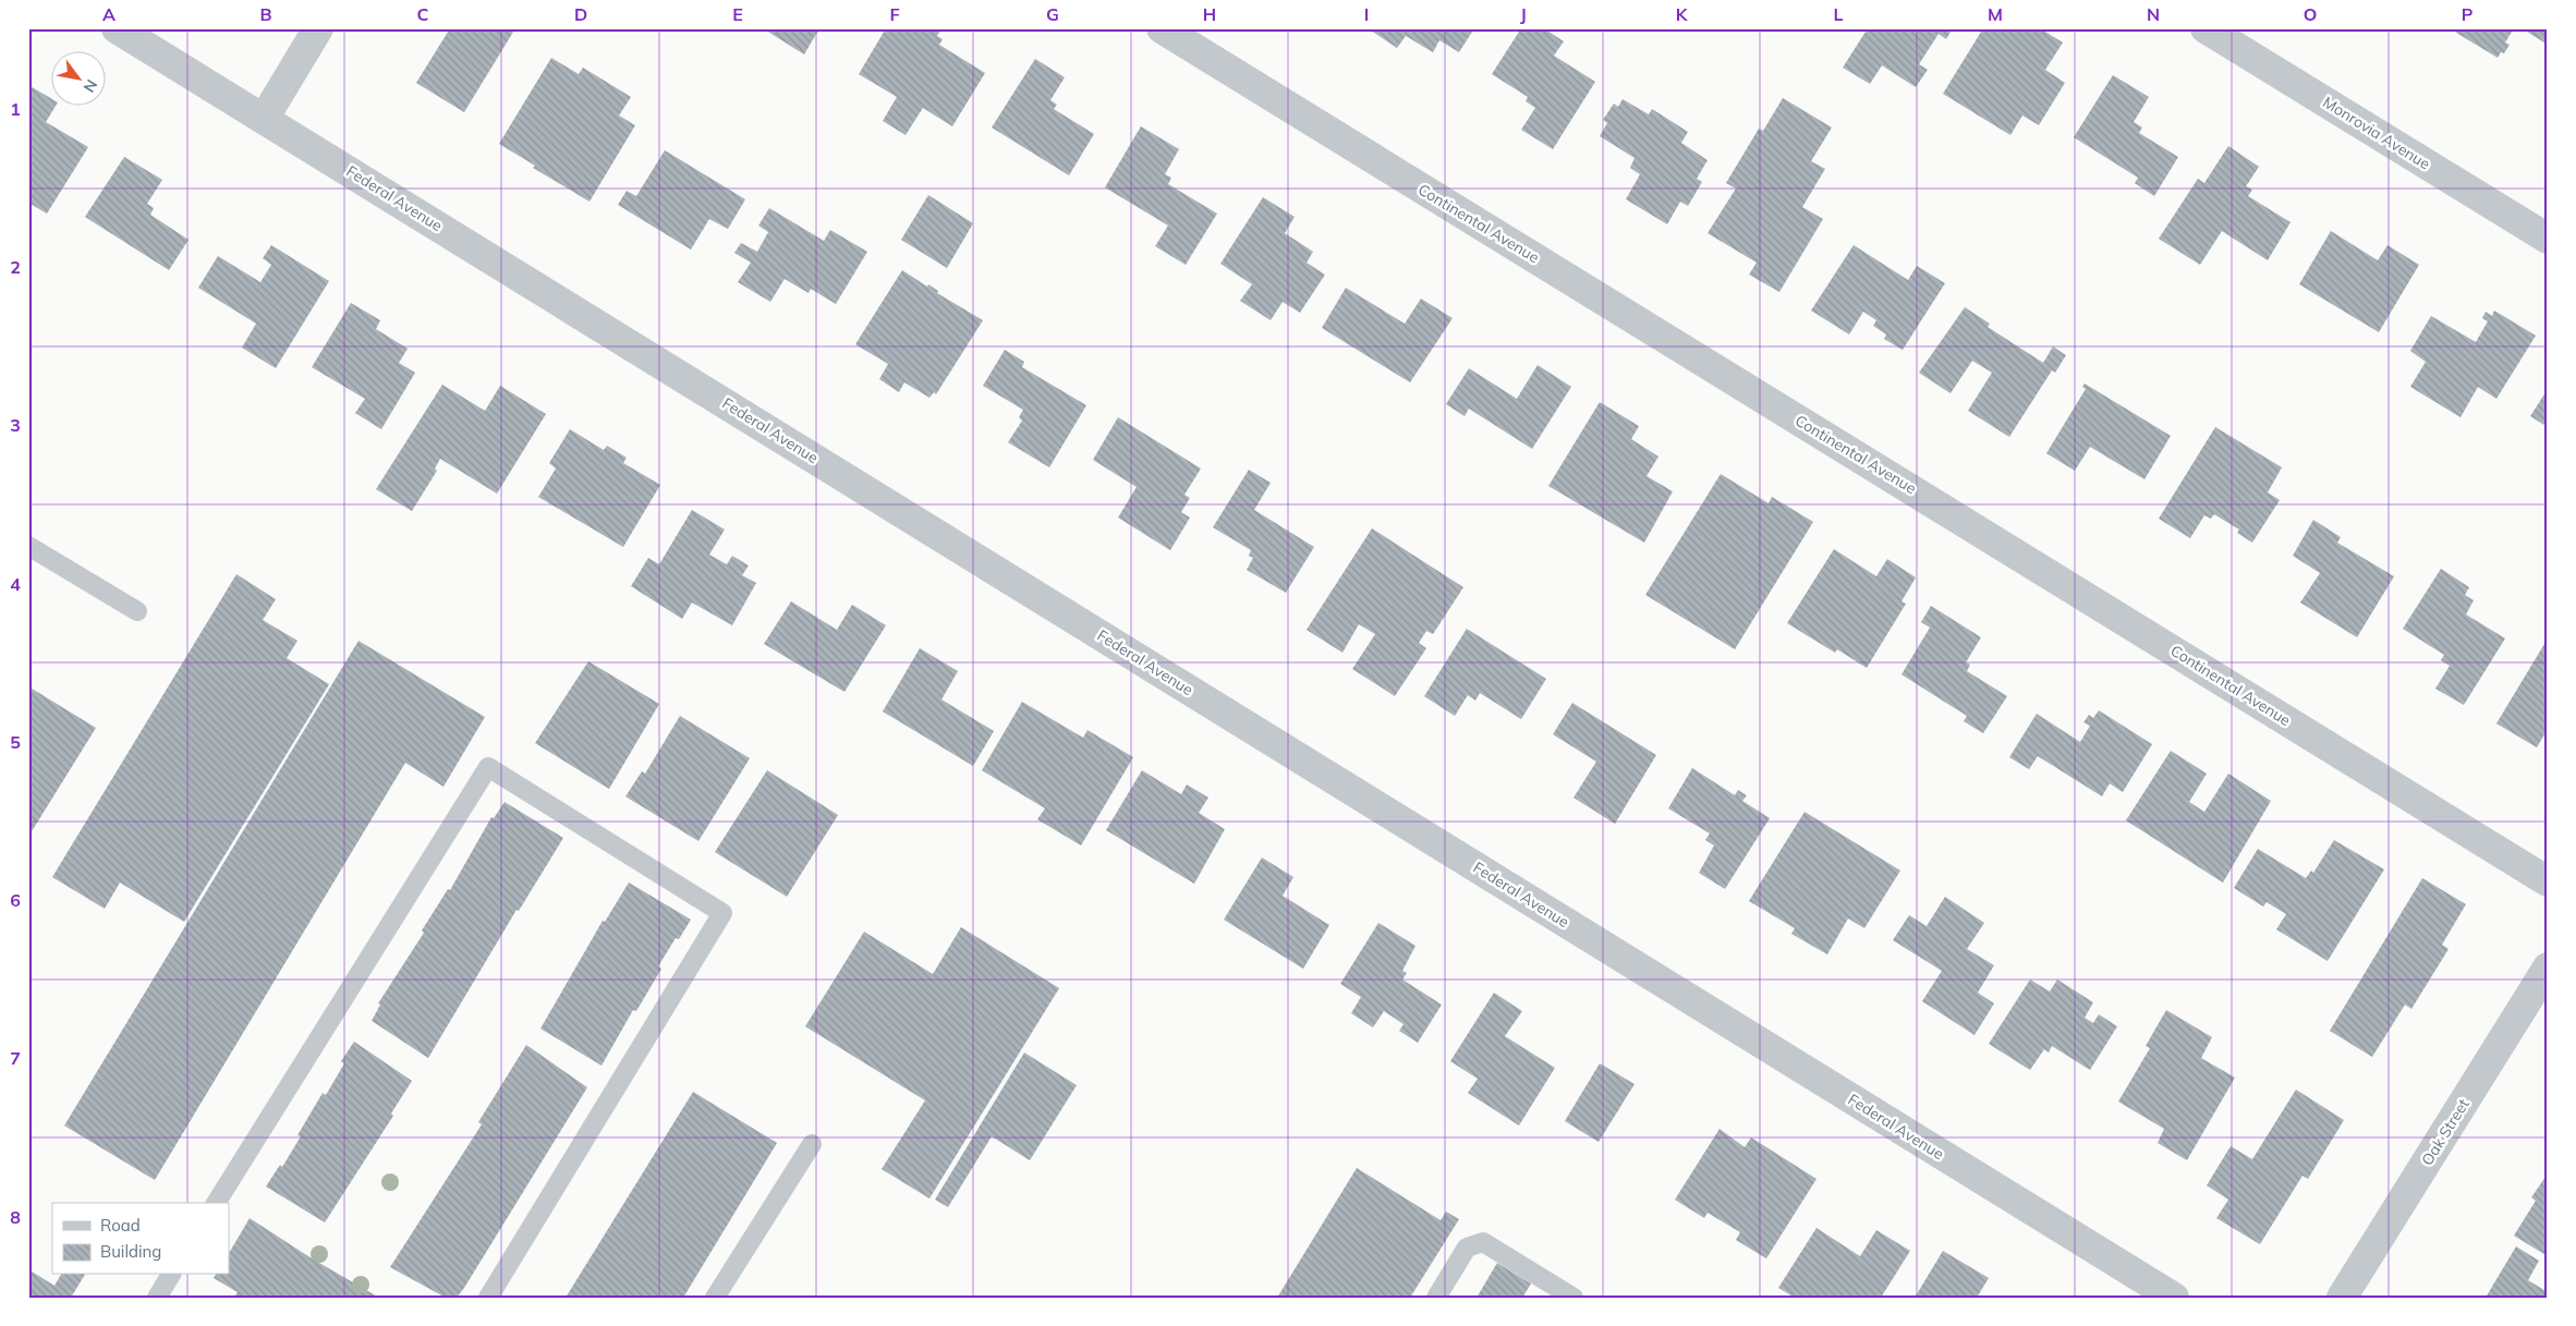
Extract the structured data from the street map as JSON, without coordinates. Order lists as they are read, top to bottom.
{
  "streets": {
    "street": [
      "Monrovia Avenue",
      "Federal Avenue",
      "Continental Avenue",
      "Oak Street"
    ]
  },
  "legend": ["Road", "Building"],
  "north": "bottom right",
  "grid": {
    "columns": [
      "A",
      "B",
      "C",
      "D",
      "E",
      "F",
      "G",
      "H",
      "I",
      "J",
      "K",
      "L",
      "M",
      "N",
      "O",
      "P"
    ],
    "rows": [
      "1",
      "2",
      "3",
      "4",
      "5",
      "6",
      "7",
      "8"
    ]
  }
}
